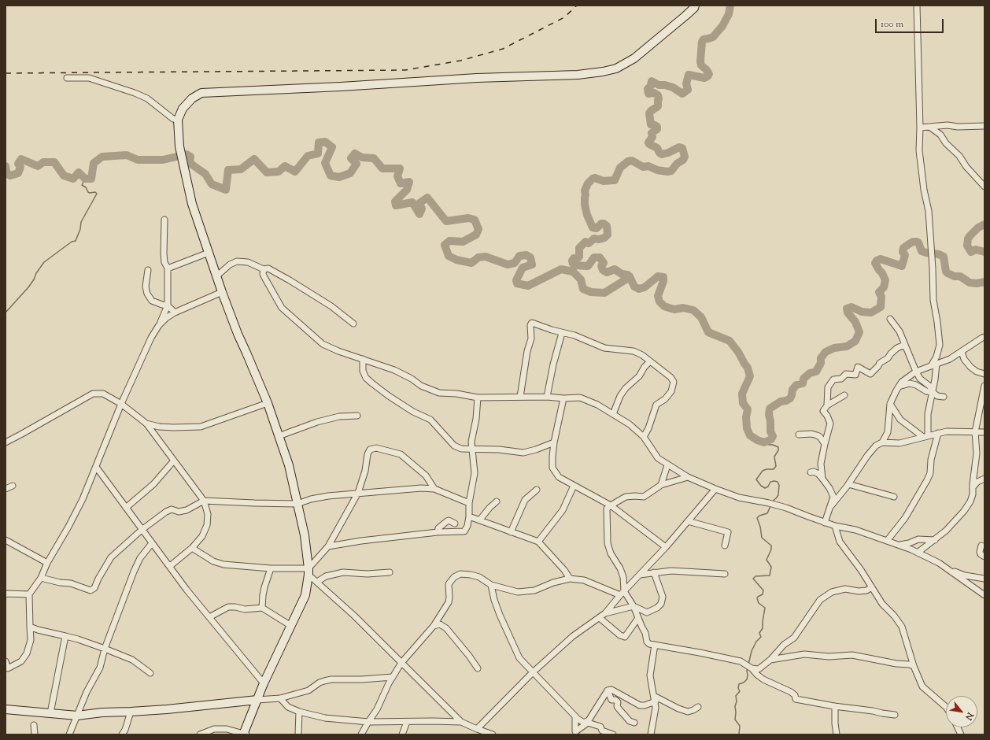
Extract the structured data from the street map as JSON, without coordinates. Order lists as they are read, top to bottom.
{
  "scale_bar": "100 m",
  "north": "bottom right"
}
